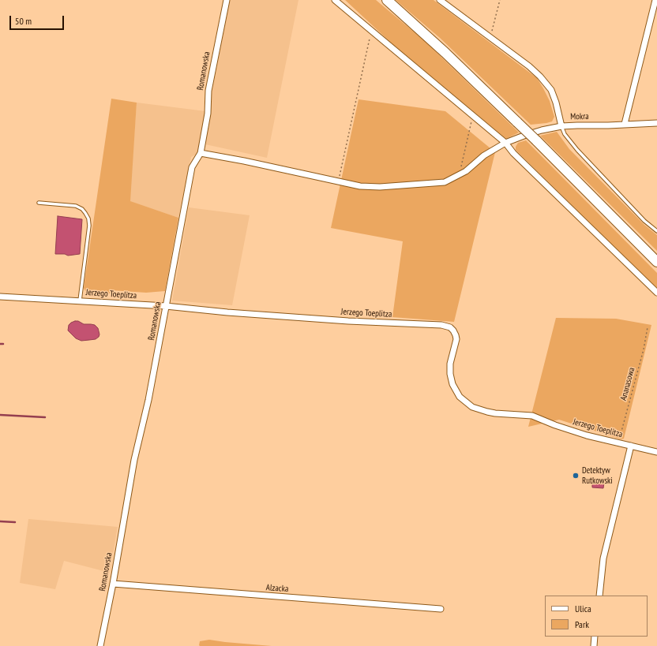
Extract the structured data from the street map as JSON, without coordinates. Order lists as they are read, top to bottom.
{
  "streets": {
    "street": [
      "Romanowska",
      "Mokra",
      "Jerzego Toeplitza",
      "Alzacka"
    ],
    "path": ["Ananasowa"]
  },
  "crossings": [
    ["Romanowska", "Mokra"],
    ["Romanowska", "Jerzego Toeplitza"],
    ["Romanowska", "Alzacka"],
    ["Jerzego Toeplitza", "Ananasowa"]
  ],
  "places": ["Detektyw Rutkowski"],
  "legend": ["Ulica", "Park"],
  "scale_bar": "50 m"
}
